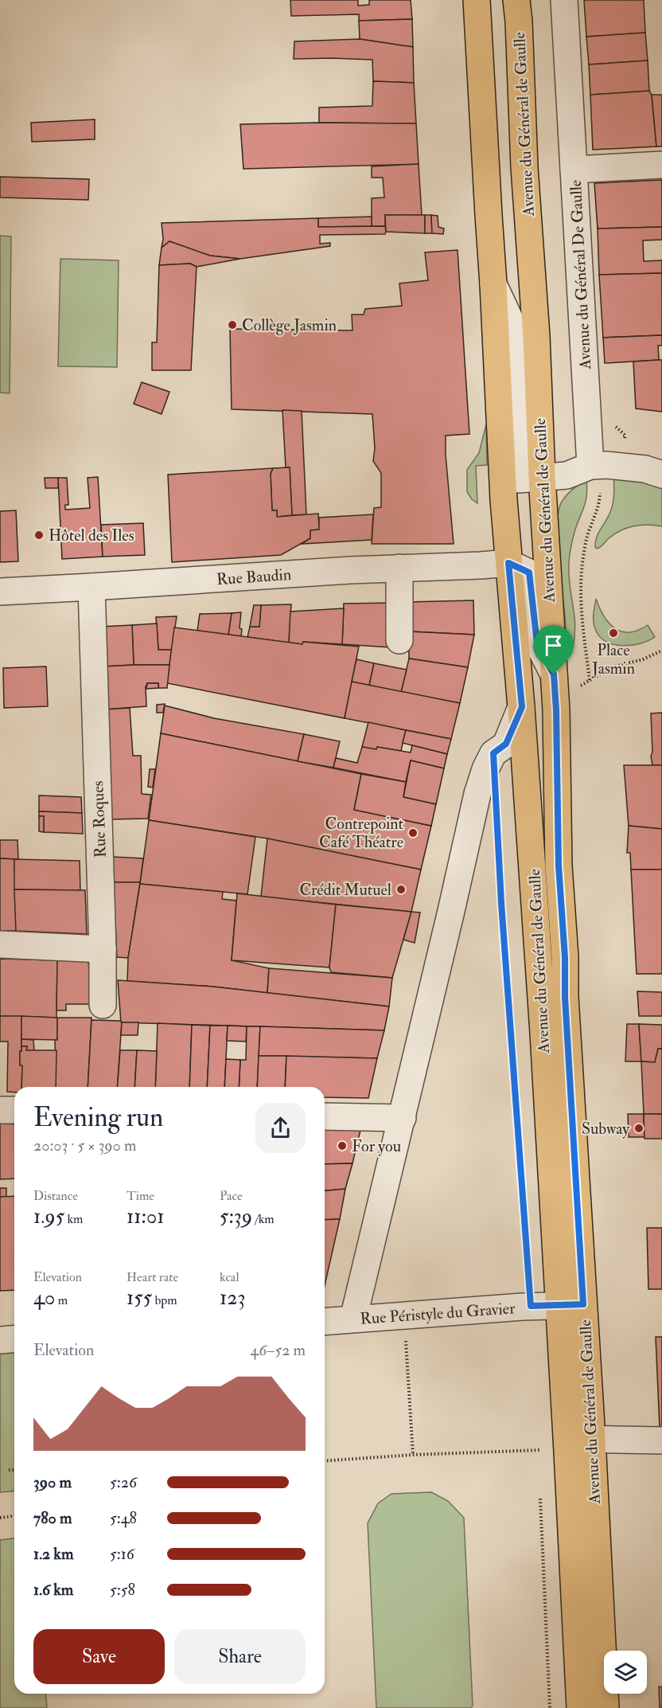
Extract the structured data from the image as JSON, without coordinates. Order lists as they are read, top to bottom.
{
  "streets": {
    "main road": ["Avenue du Général de Gaulle"],
    "street": [
      "Avenue du Général De Gaulle",
      "Rue Baudin",
      "Rue Roques",
      "Rue Péristyle du Gravier"
    ]
  },
  "crossings": [
    ["Avenue du Général de Gaulle", "Rue Baudin"],
    ["Avenue du Général de Gaulle", "Rue Péristyle du Gravier"],
    ["Rue Baudin", "Rue Roques"]
  ],
  "places": [
    "Collège Jasmin",
    "Hôtel des Iles",
    "Place Jasmin",
    "Contrepoint Café Théatre",
    "Crédit Mutuel",
    "Subway",
    "For you"
  ],
  "page": {
    "heading": ["Evening run", "20:03 · 5 × 390 m"],
    "stats": [
      ["Distance", "1.95 km"],
      ["Time", "11:01"],
      ["Pace", "5:39 /km"],
      ["Elevation", "40 m"],
      ["Heart rate", "155 bpm"],
      ["kcal", "123"]
    ],
    "chart": ["Elevation", "46–52 m"],
    "list": [
      {
        "name": "390 m",
        "note": "5:26"
      },
      {
        "name": "780 m",
        "note": "5:48"
      },
      {
        "name": "1.2 km",
        "note": "5:16"
      },
      {
        "name": "1.6 km",
        "note": "5:58"
      }
    ],
    "buttons": ["Save", "Share"]
  }
}
